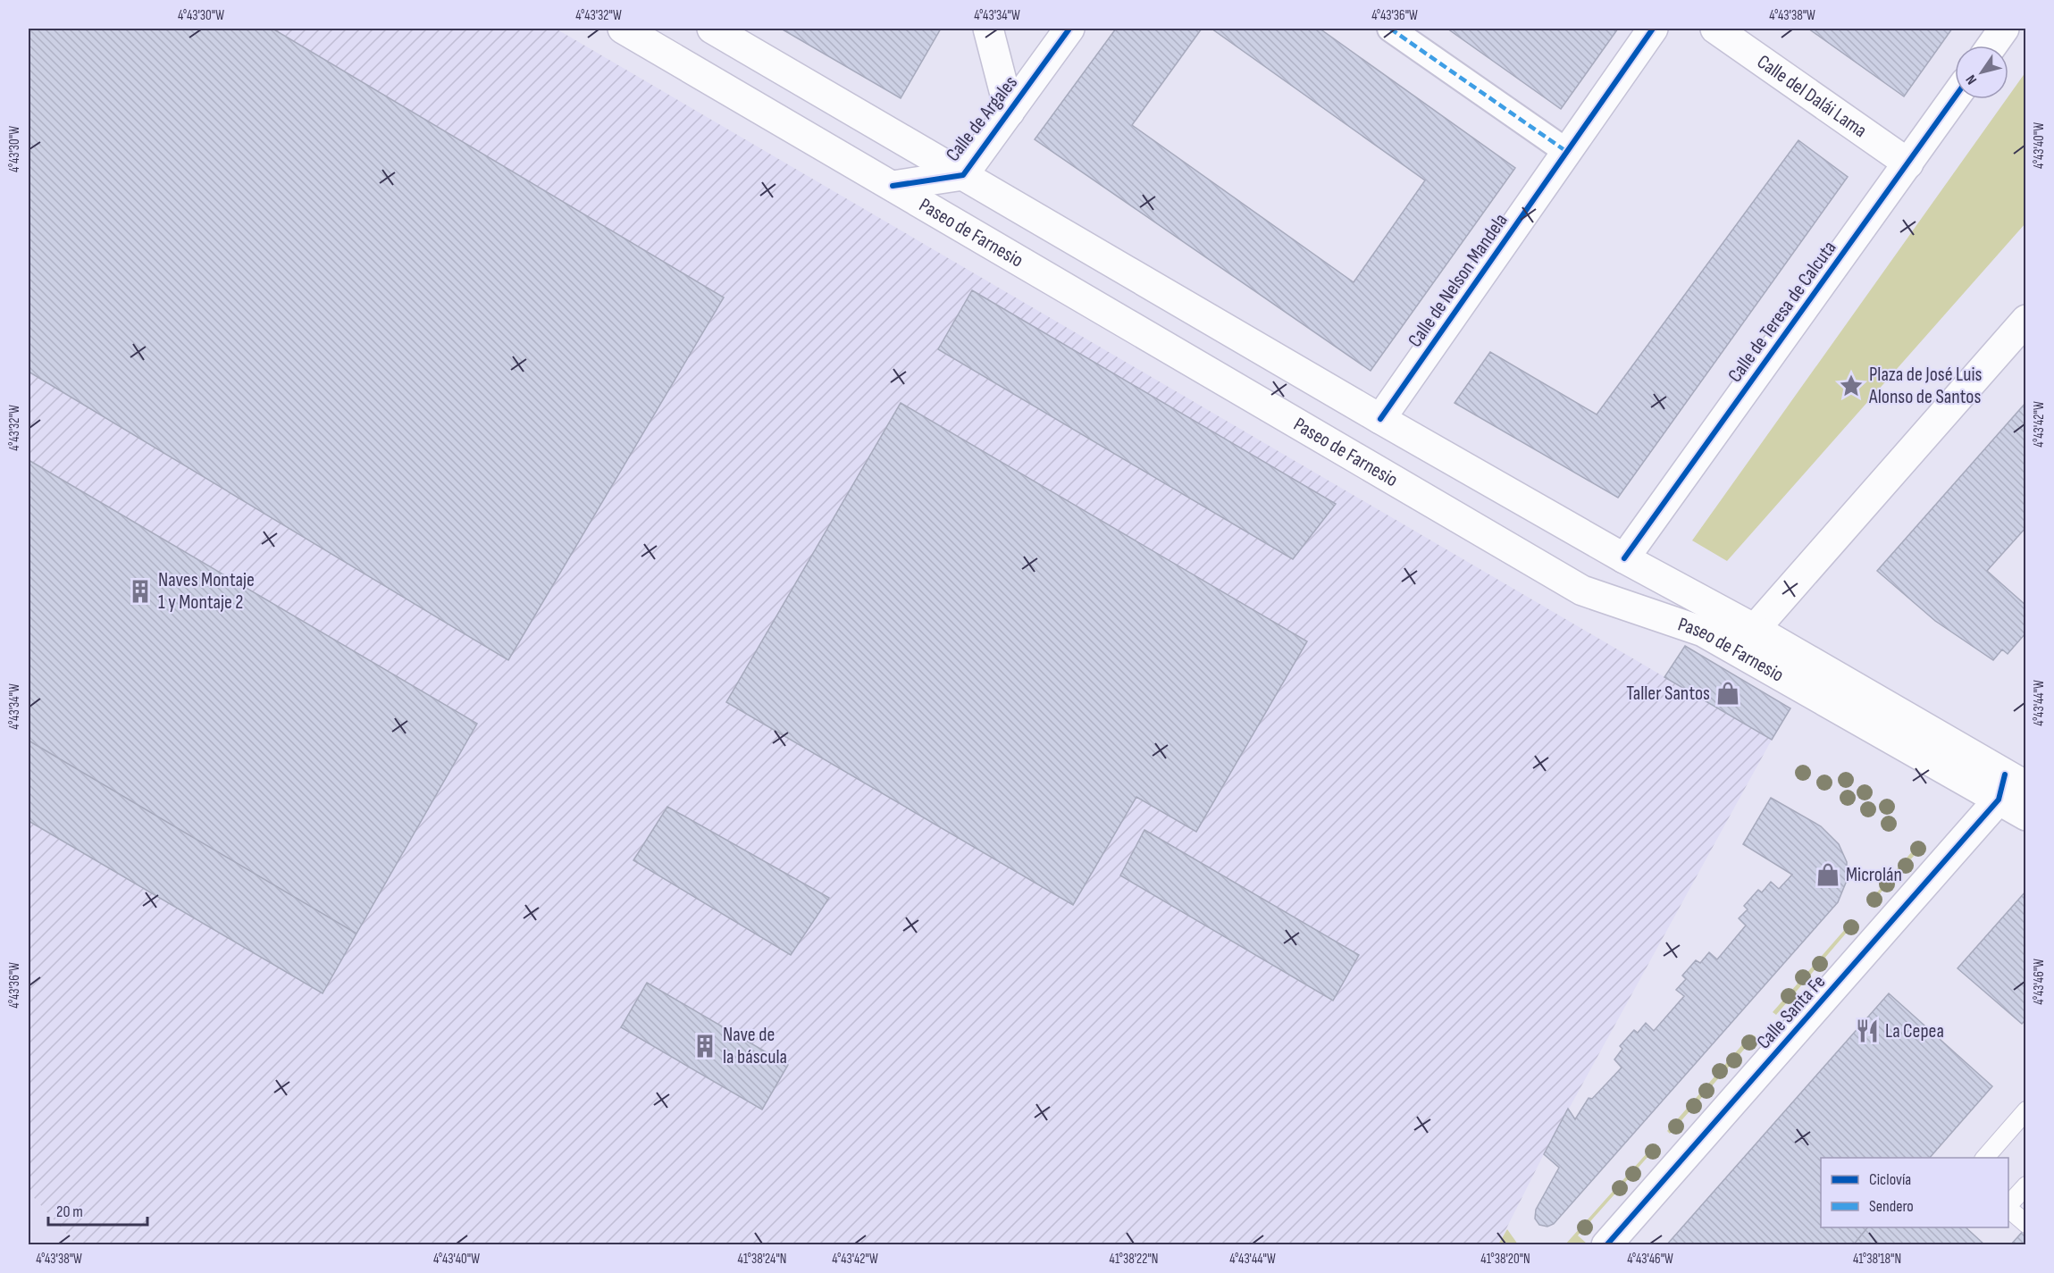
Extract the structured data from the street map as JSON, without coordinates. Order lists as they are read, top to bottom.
{
  "streets": {
    "main road": [
      "Calle del Dalái Lama",
      "Calle de Argales",
      "Paseo de Farnesio",
      "Calle de Nelson Mandela",
      "Calle de Teresa de Calcuta",
      "Calle Santa Fe"
    ]
  },
  "crossings": [
    ["Calle del Dalái Lama", "Calle de Teresa de Calcuta"],
    ["Calle de Argales", "Paseo de Farnesio"],
    ["Paseo de Farnesio", "Calle de Nelson Mandela"],
    ["Paseo de Farnesio", "Calle de Teresa de Calcuta"],
    ["Paseo de Farnesio", "Calle Santa Fe"]
  ],
  "places": {
    "place": ["Plaza de José Luis Alonso de Santos"],
    "building": ["Naves Montaje 1 y Montaje 2", "Nave de la báscula"],
    "shop": ["Taller Santos", "Microlán"],
    "restaurant": ["La Cepea"]
  },
  "legend": ["Ciclovía", "Sendero"],
  "scale_bar": "20 m",
  "north": "bottom left",
  "coordinates": [
    "4°43'30\"W",
    "4°43'32\"W",
    "4°43'34\"W",
    "4°43'36\"W",
    "4°43'38\"W",
    "4°43'40\"W",
    "4°43'42\"W",
    "4°43'44\"W",
    "4°43'46\"W",
    "41°38'24\"N",
    "41°38'22\"N",
    "41°38'20\"N",
    "41°38'18\"N"
  ]
}
